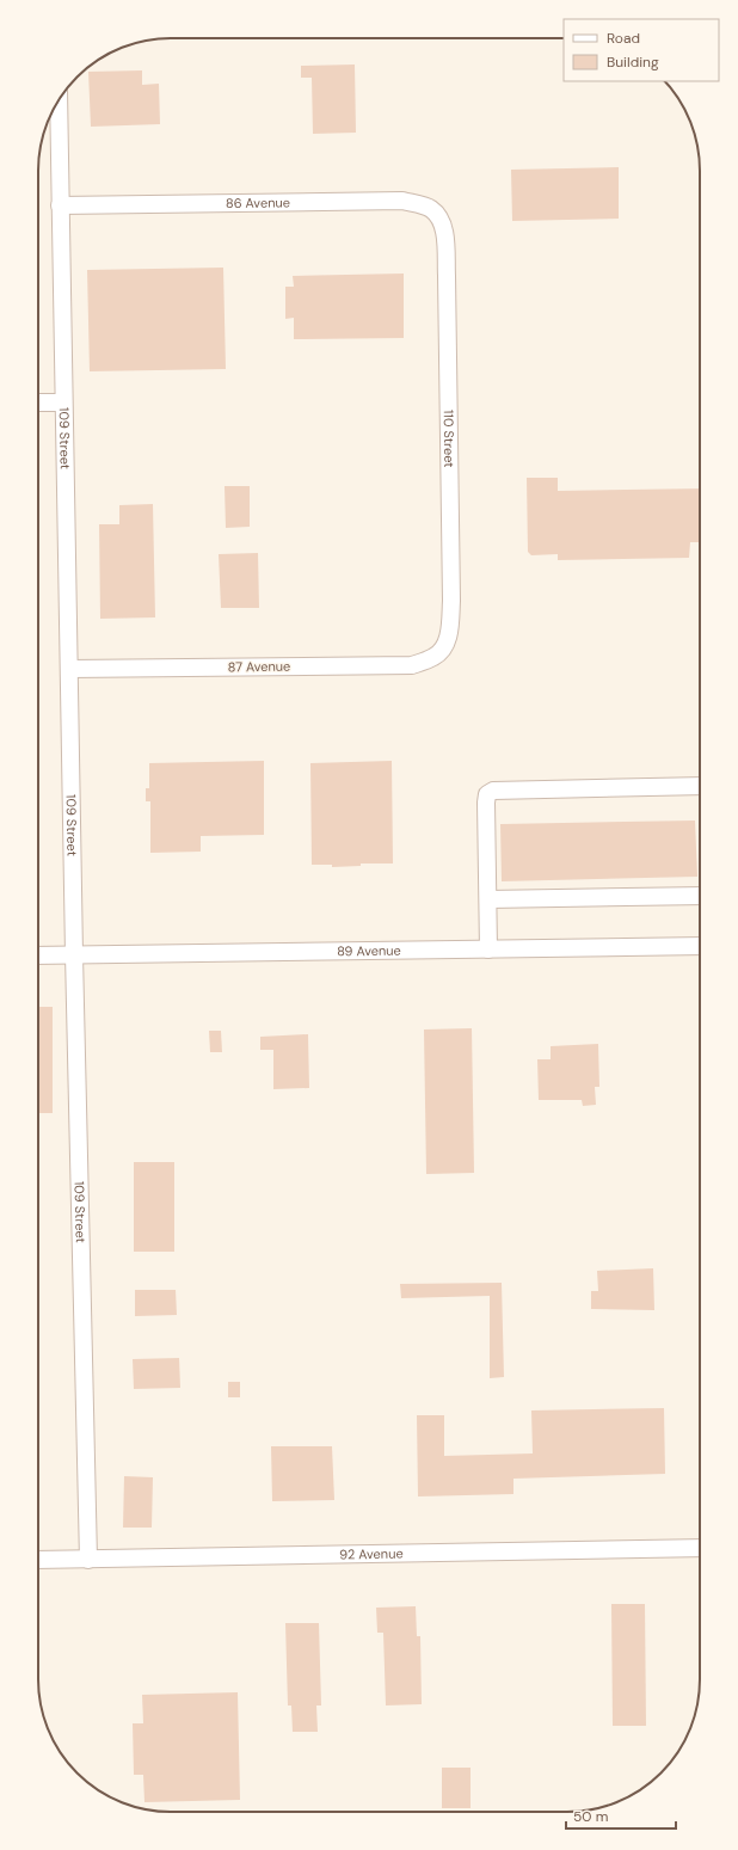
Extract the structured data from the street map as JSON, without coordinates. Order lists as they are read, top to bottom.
{
  "streets": {
    "street": [
      "86 Avenue",
      "109 Street",
      "110 Street",
      "87 Avenue",
      "89 Avenue",
      "92 Avenue"
    ]
  },
  "crossings": [
    ["86 Avenue", "109 Street"],
    ["86 Avenue", "110 Street"],
    ["109 Street", "87 Avenue"],
    ["109 Street", "89 Avenue"],
    ["109 Street", "92 Avenue"],
    ["110 Street", "87 Avenue"]
  ],
  "legend": ["Road", "Building"],
  "scale_bar": "50 m"
}
